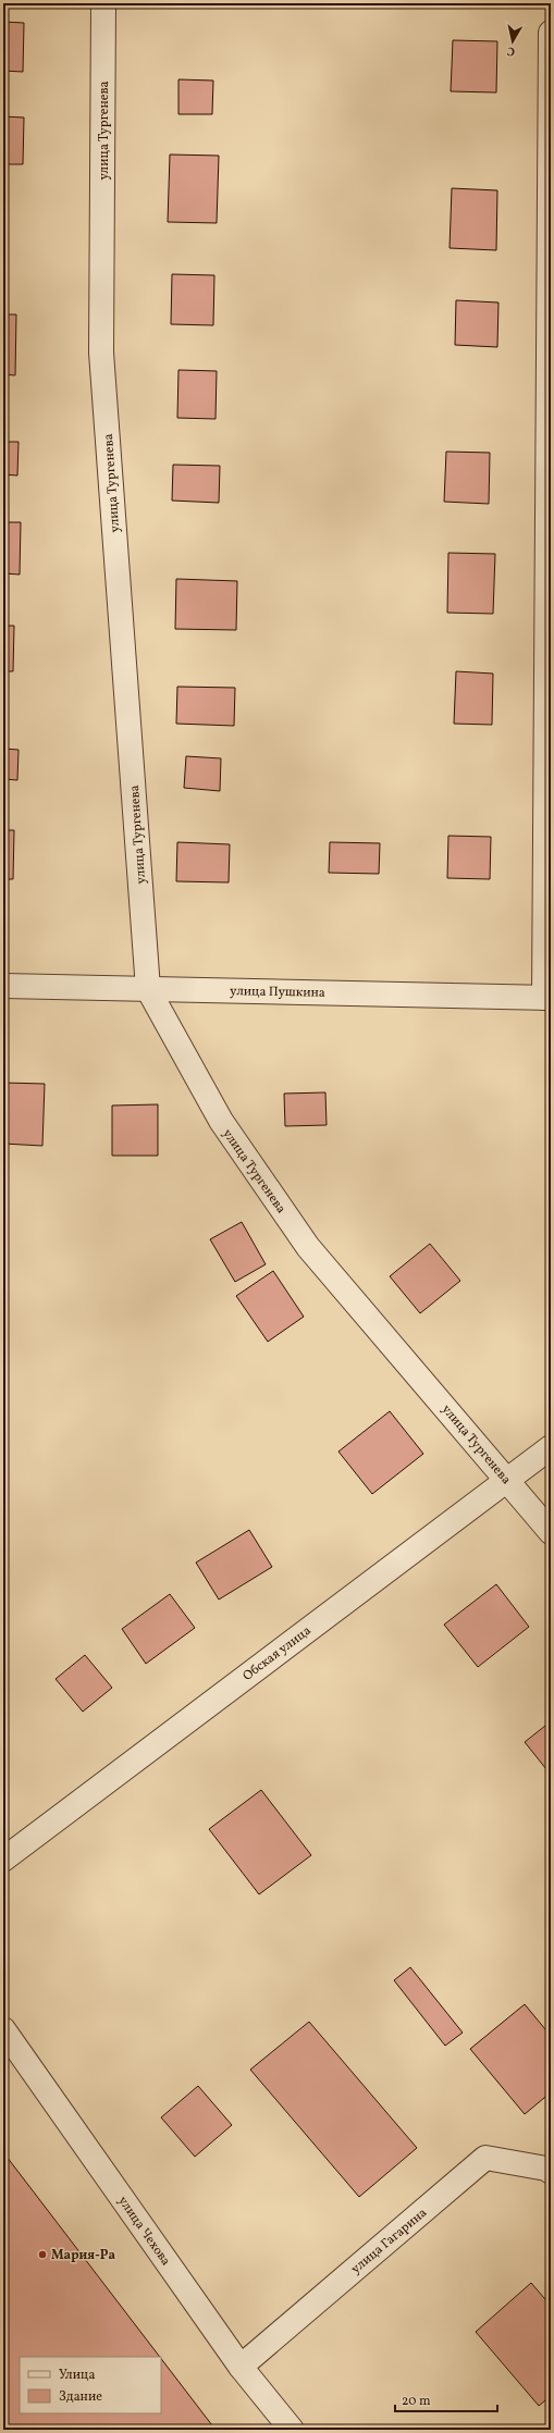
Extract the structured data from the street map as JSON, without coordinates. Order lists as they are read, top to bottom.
{
  "streets": {
    "street": [
      "улица Тургенева",
      "улица Пушкина",
      "Обская улица",
      "улица Чехова",
      "улица Гагарина"
    ]
  },
  "crossings": [
    ["улица Тургенева", "улица Пушкина"],
    ["улица Тургенева", "Обская улица"],
    ["улица Чехова", "улица Гагарина"]
  ],
  "places": ["Мария-Ра"],
  "legend": ["Улица", "Здание"],
  "scale_bar": "20 m",
  "north": "bottom"
}
